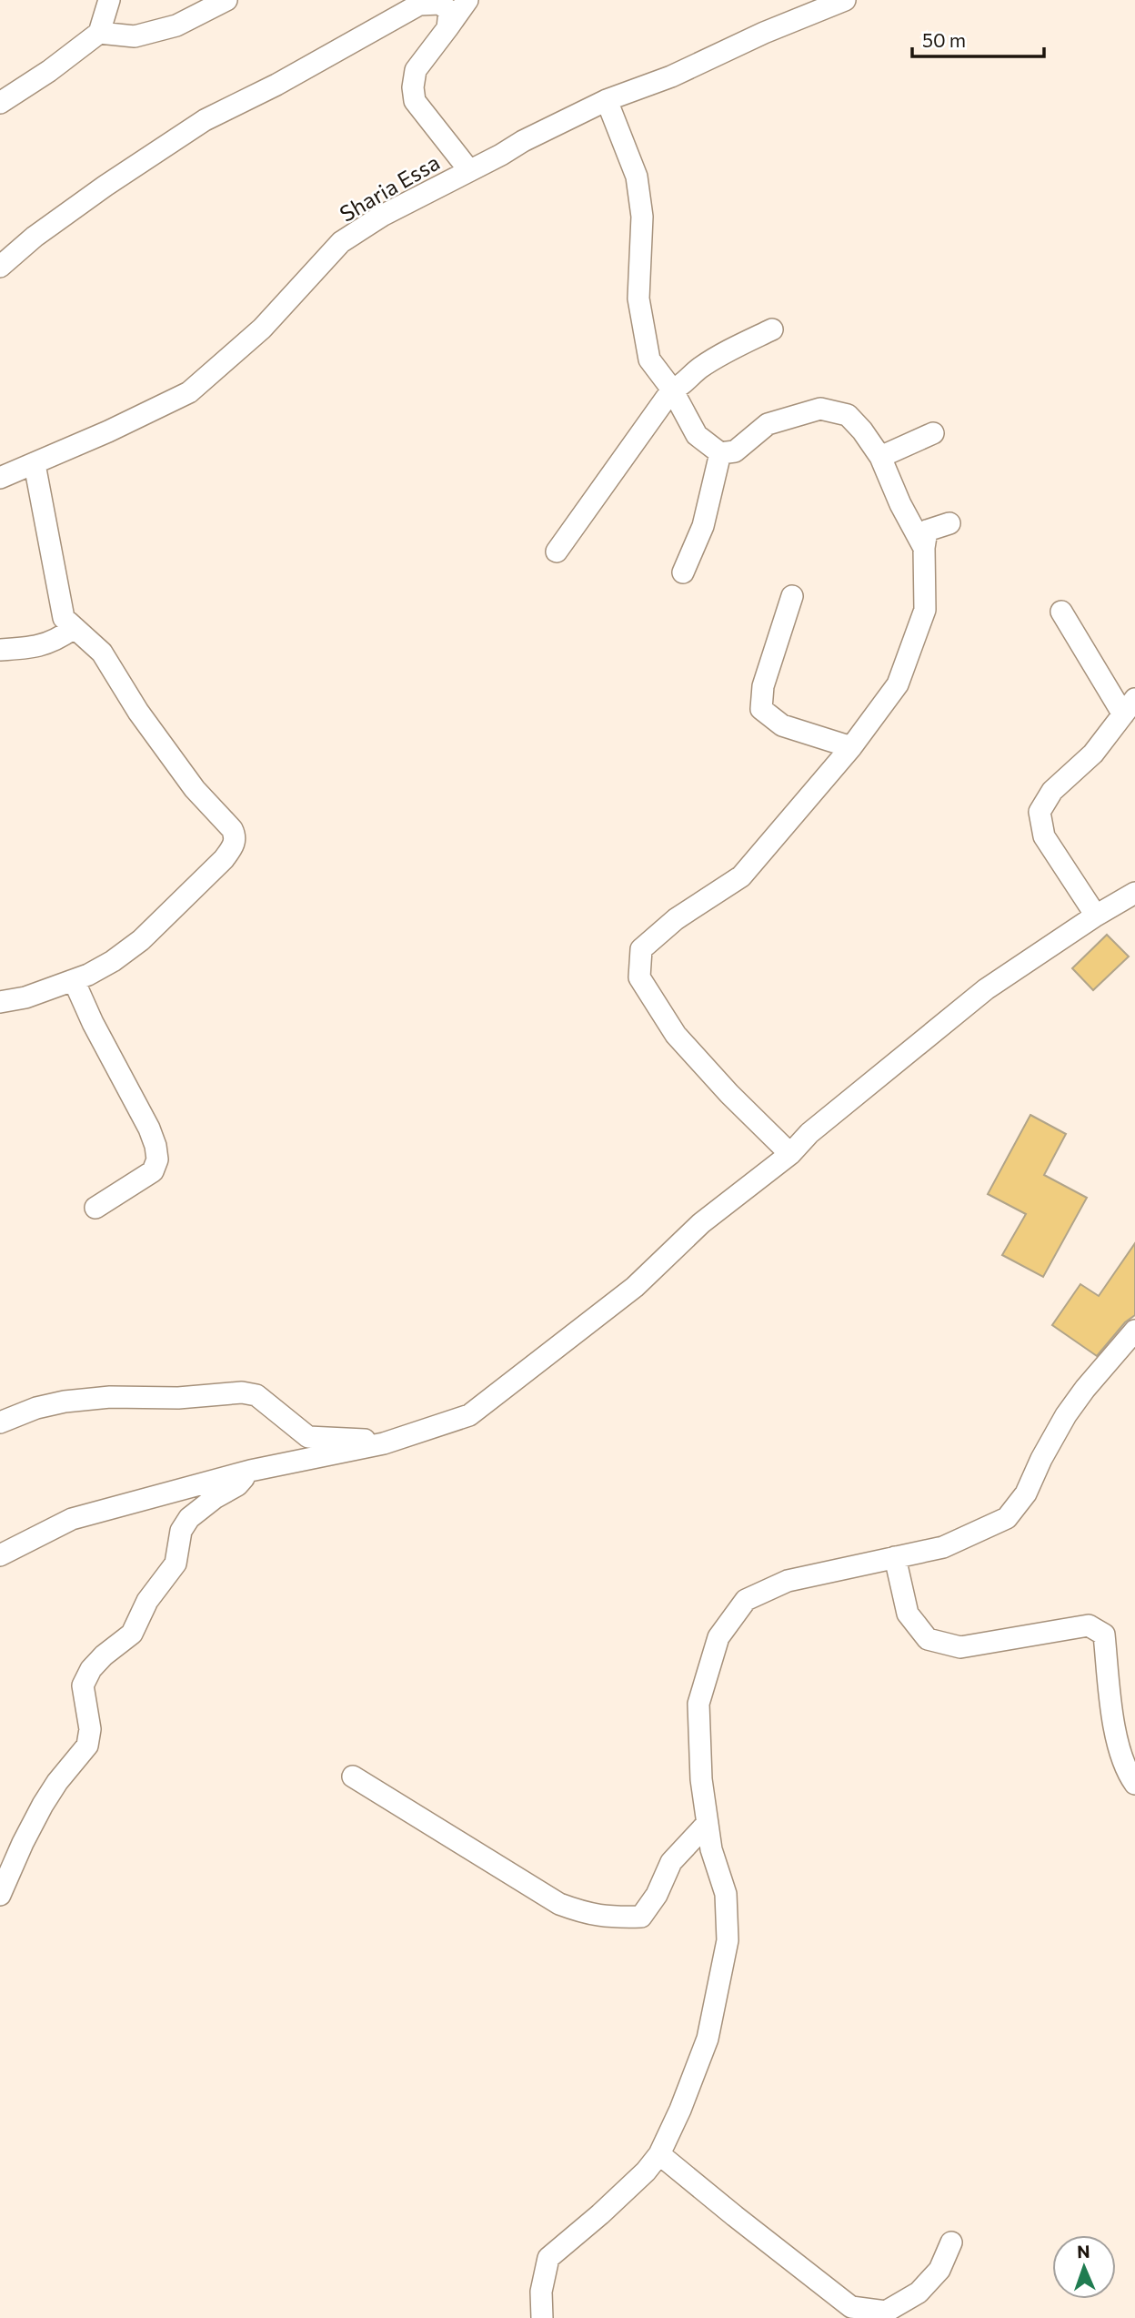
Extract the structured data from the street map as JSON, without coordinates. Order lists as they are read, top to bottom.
{
  "streets": {
    "street": ["Sharia Essa"]
  },
  "scale_bar": "50 m",
  "north": "top"
}
